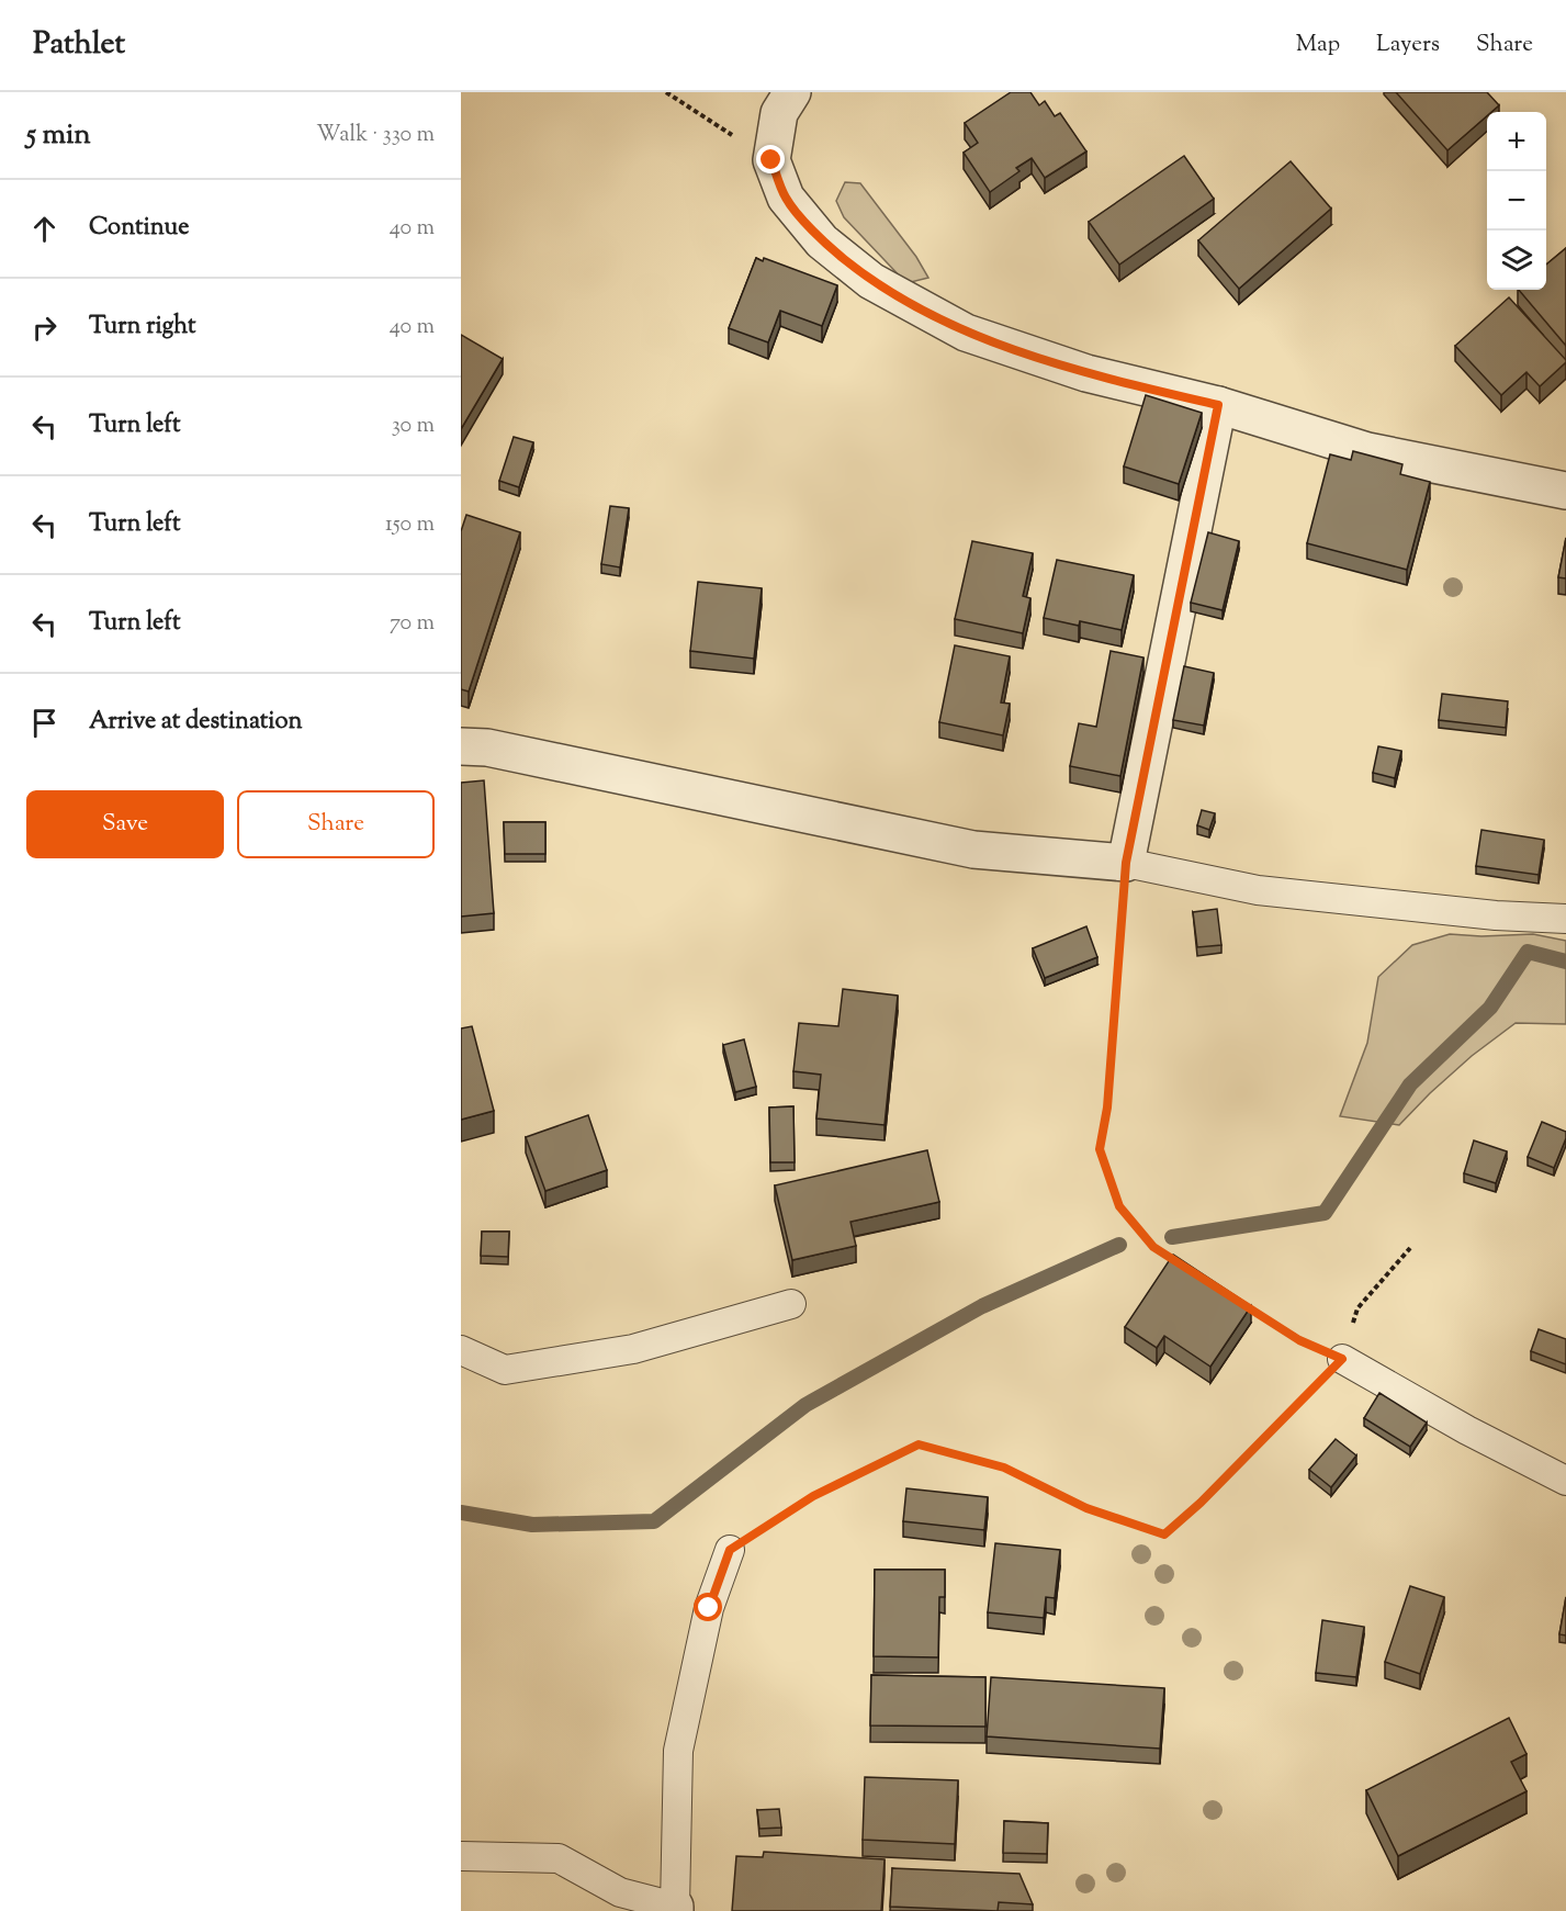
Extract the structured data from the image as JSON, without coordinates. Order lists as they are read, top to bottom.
{
  "page": {
    "header": "Pathlet",
    "nav": ["Map", "Layers", "Share"],
    "heading": ["5 min", "Walk · 330 m"],
    "map_buttons": ["+", "−"],
    "list": [
      ["Continue", "40 m"],
      ["Turn right", "40 m"],
      ["Turn left", "30 m"],
      ["Turn left", "150 m"],
      ["Turn left", "70 m"],
      "Arrive at destination"
    ],
    "buttons": ["Save", "Share"]
  }
}
